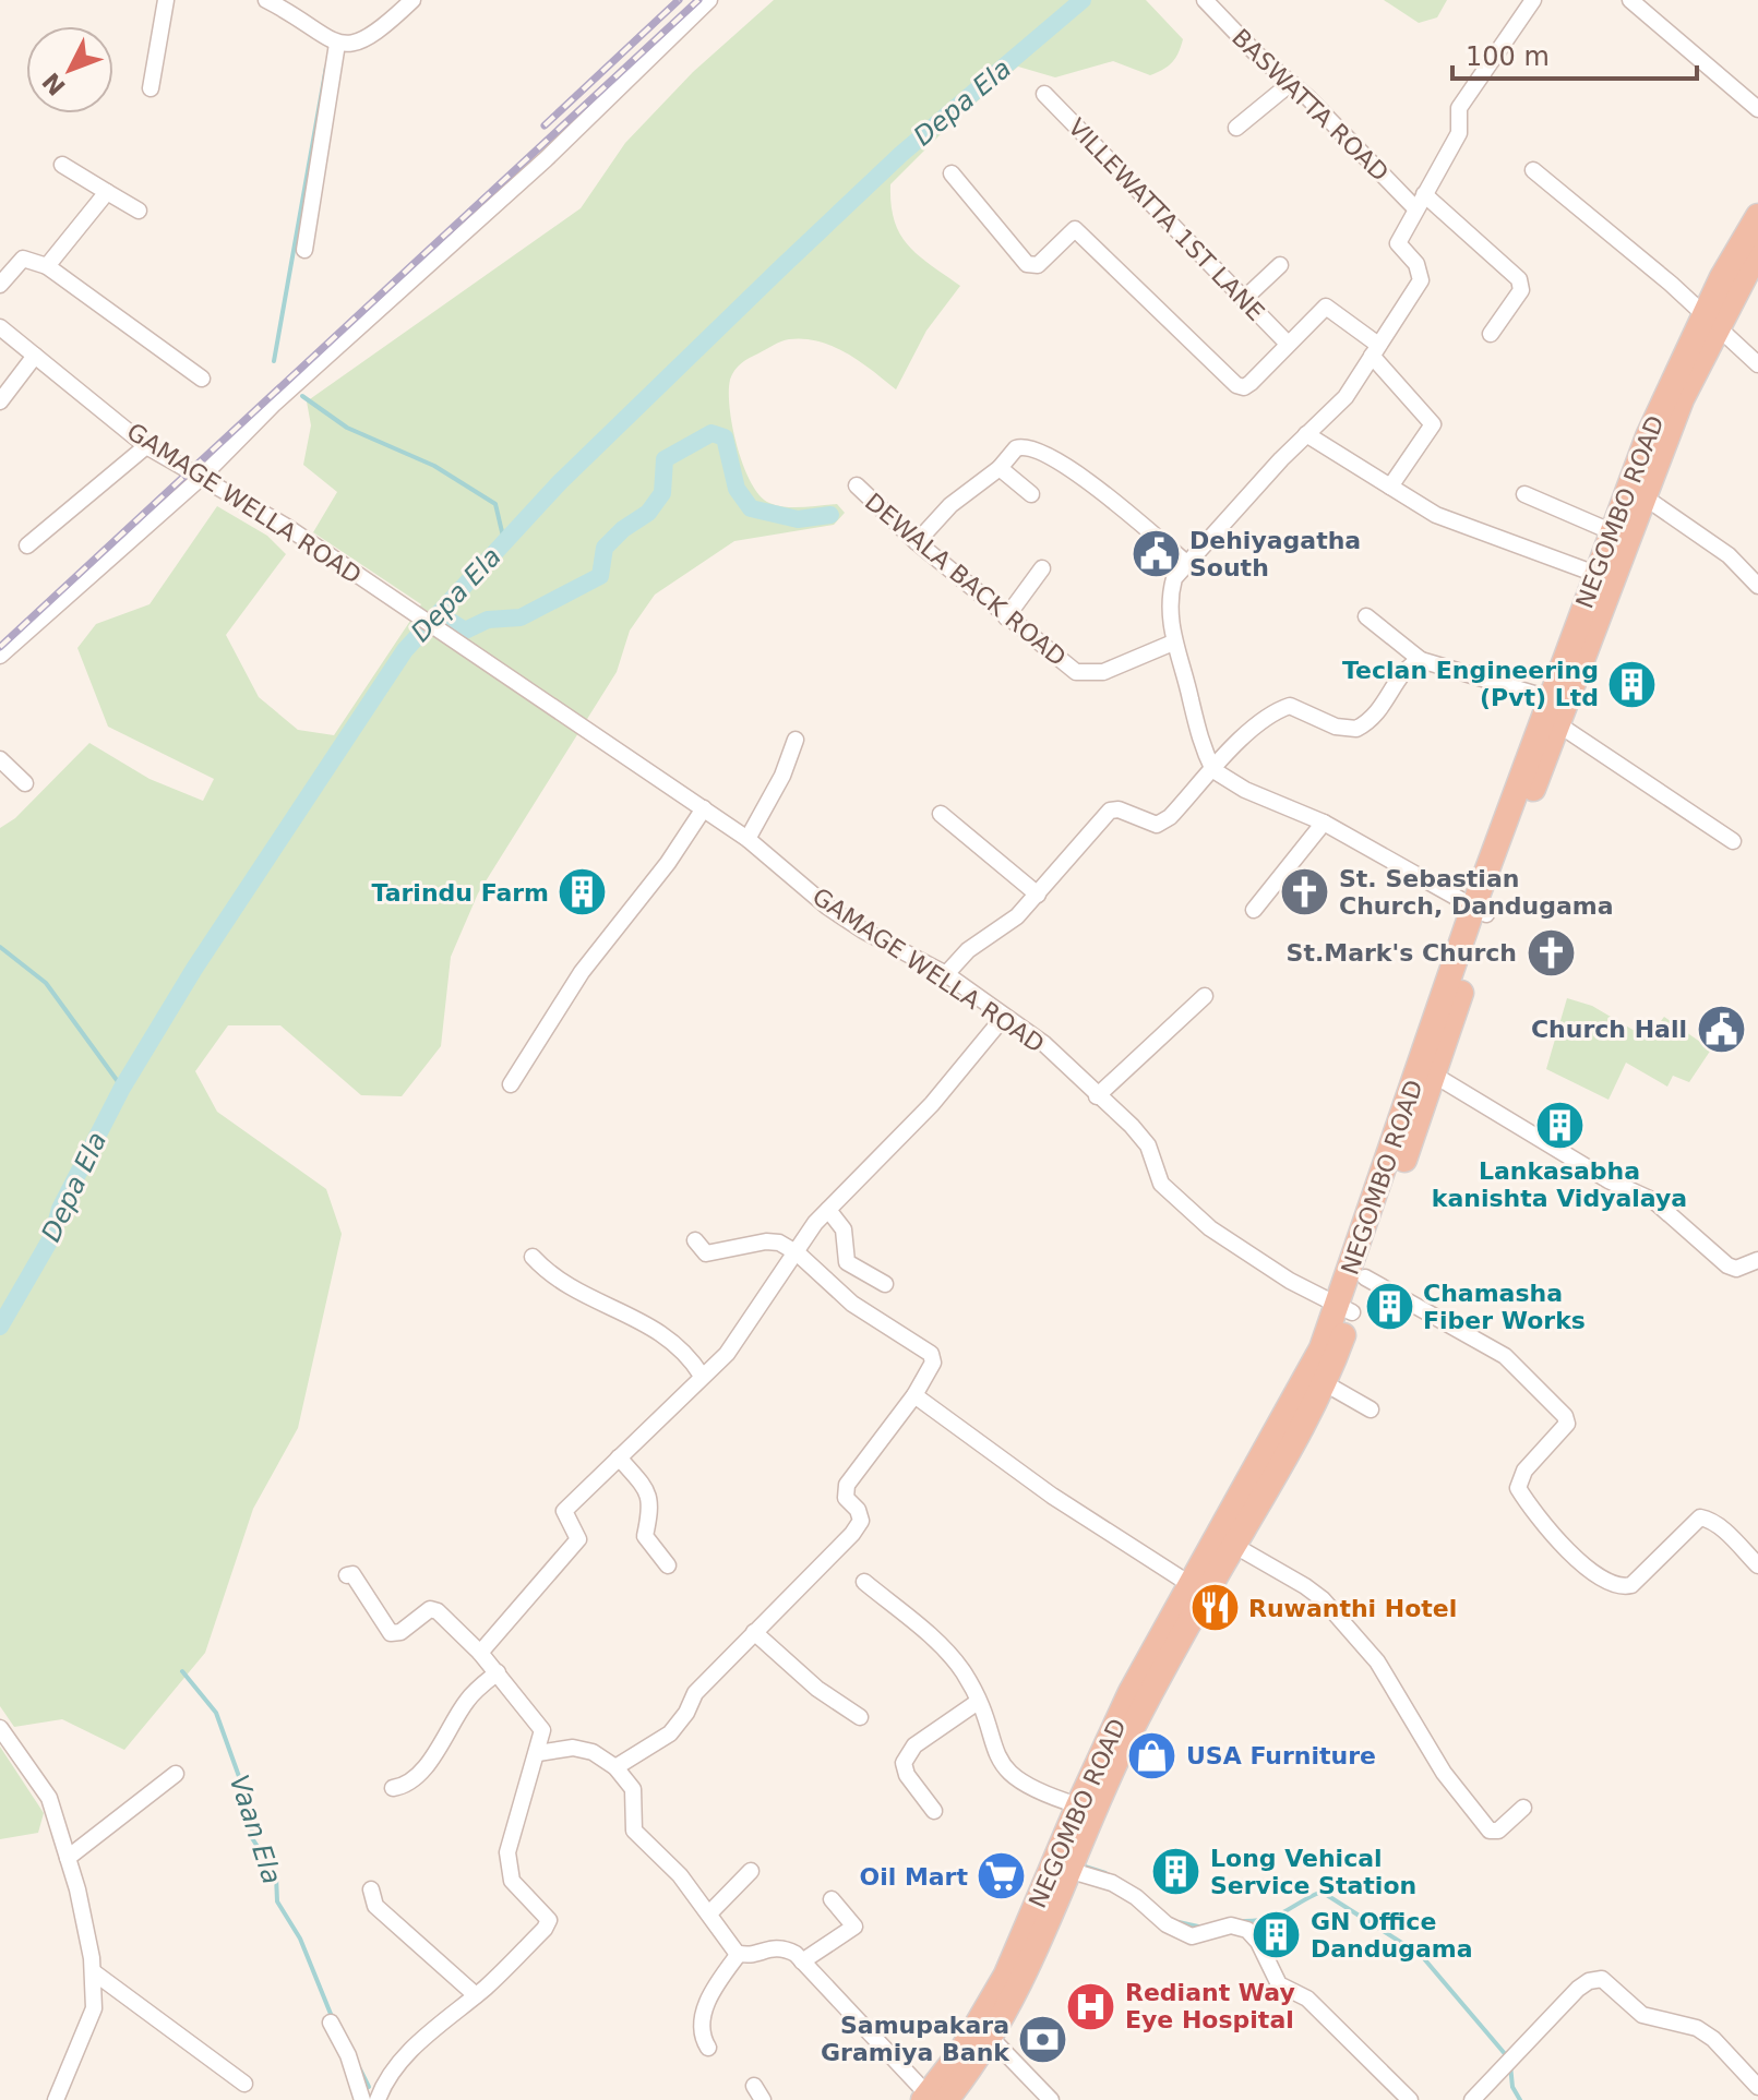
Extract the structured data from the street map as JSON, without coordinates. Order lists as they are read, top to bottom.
{
  "streets": {
    "highway": ["NEGOMBO ROAD"],
    "street": [
      "BASWATTA ROAD",
      "VILLEWATTA 1ST LANE",
      "GAMAGE WELLA ROAD",
      "DEWALA BACK ROAD"
    ]
  },
  "crossings": [
    ["GAMAGE WELLA ROAD", "NEGOMBO ROAD"]
  ],
  "water": ["Depa Ela", "Vaan Ela"],
  "places": {
    "public building": ["Dehiyagatha South", "Church Hall"],
    "building": [
      "Teclan Engineering (Pvt) Ltd",
      "Tarindu Farm",
      "Lankasabha kanishta Vidyalaya",
      "Chamasha Fiber Works",
      "Long Vehical Service Station",
      "GN Office Dandugama"
    ],
    "church": ["St. Sebastian Church, Dandugama", "St.Mark's Church"],
    "restaurant": ["Ruwanthi Hotel"],
    "shop": ["USA Furniture"],
    "supermarket": ["Oil Mart"],
    "hospital": ["Rediant Way Eye Hospital"],
    "bank": ["Samupakara Gramiya Bank"]
  },
  "scale_bar": "100 m",
  "north": "bottom left"
}
